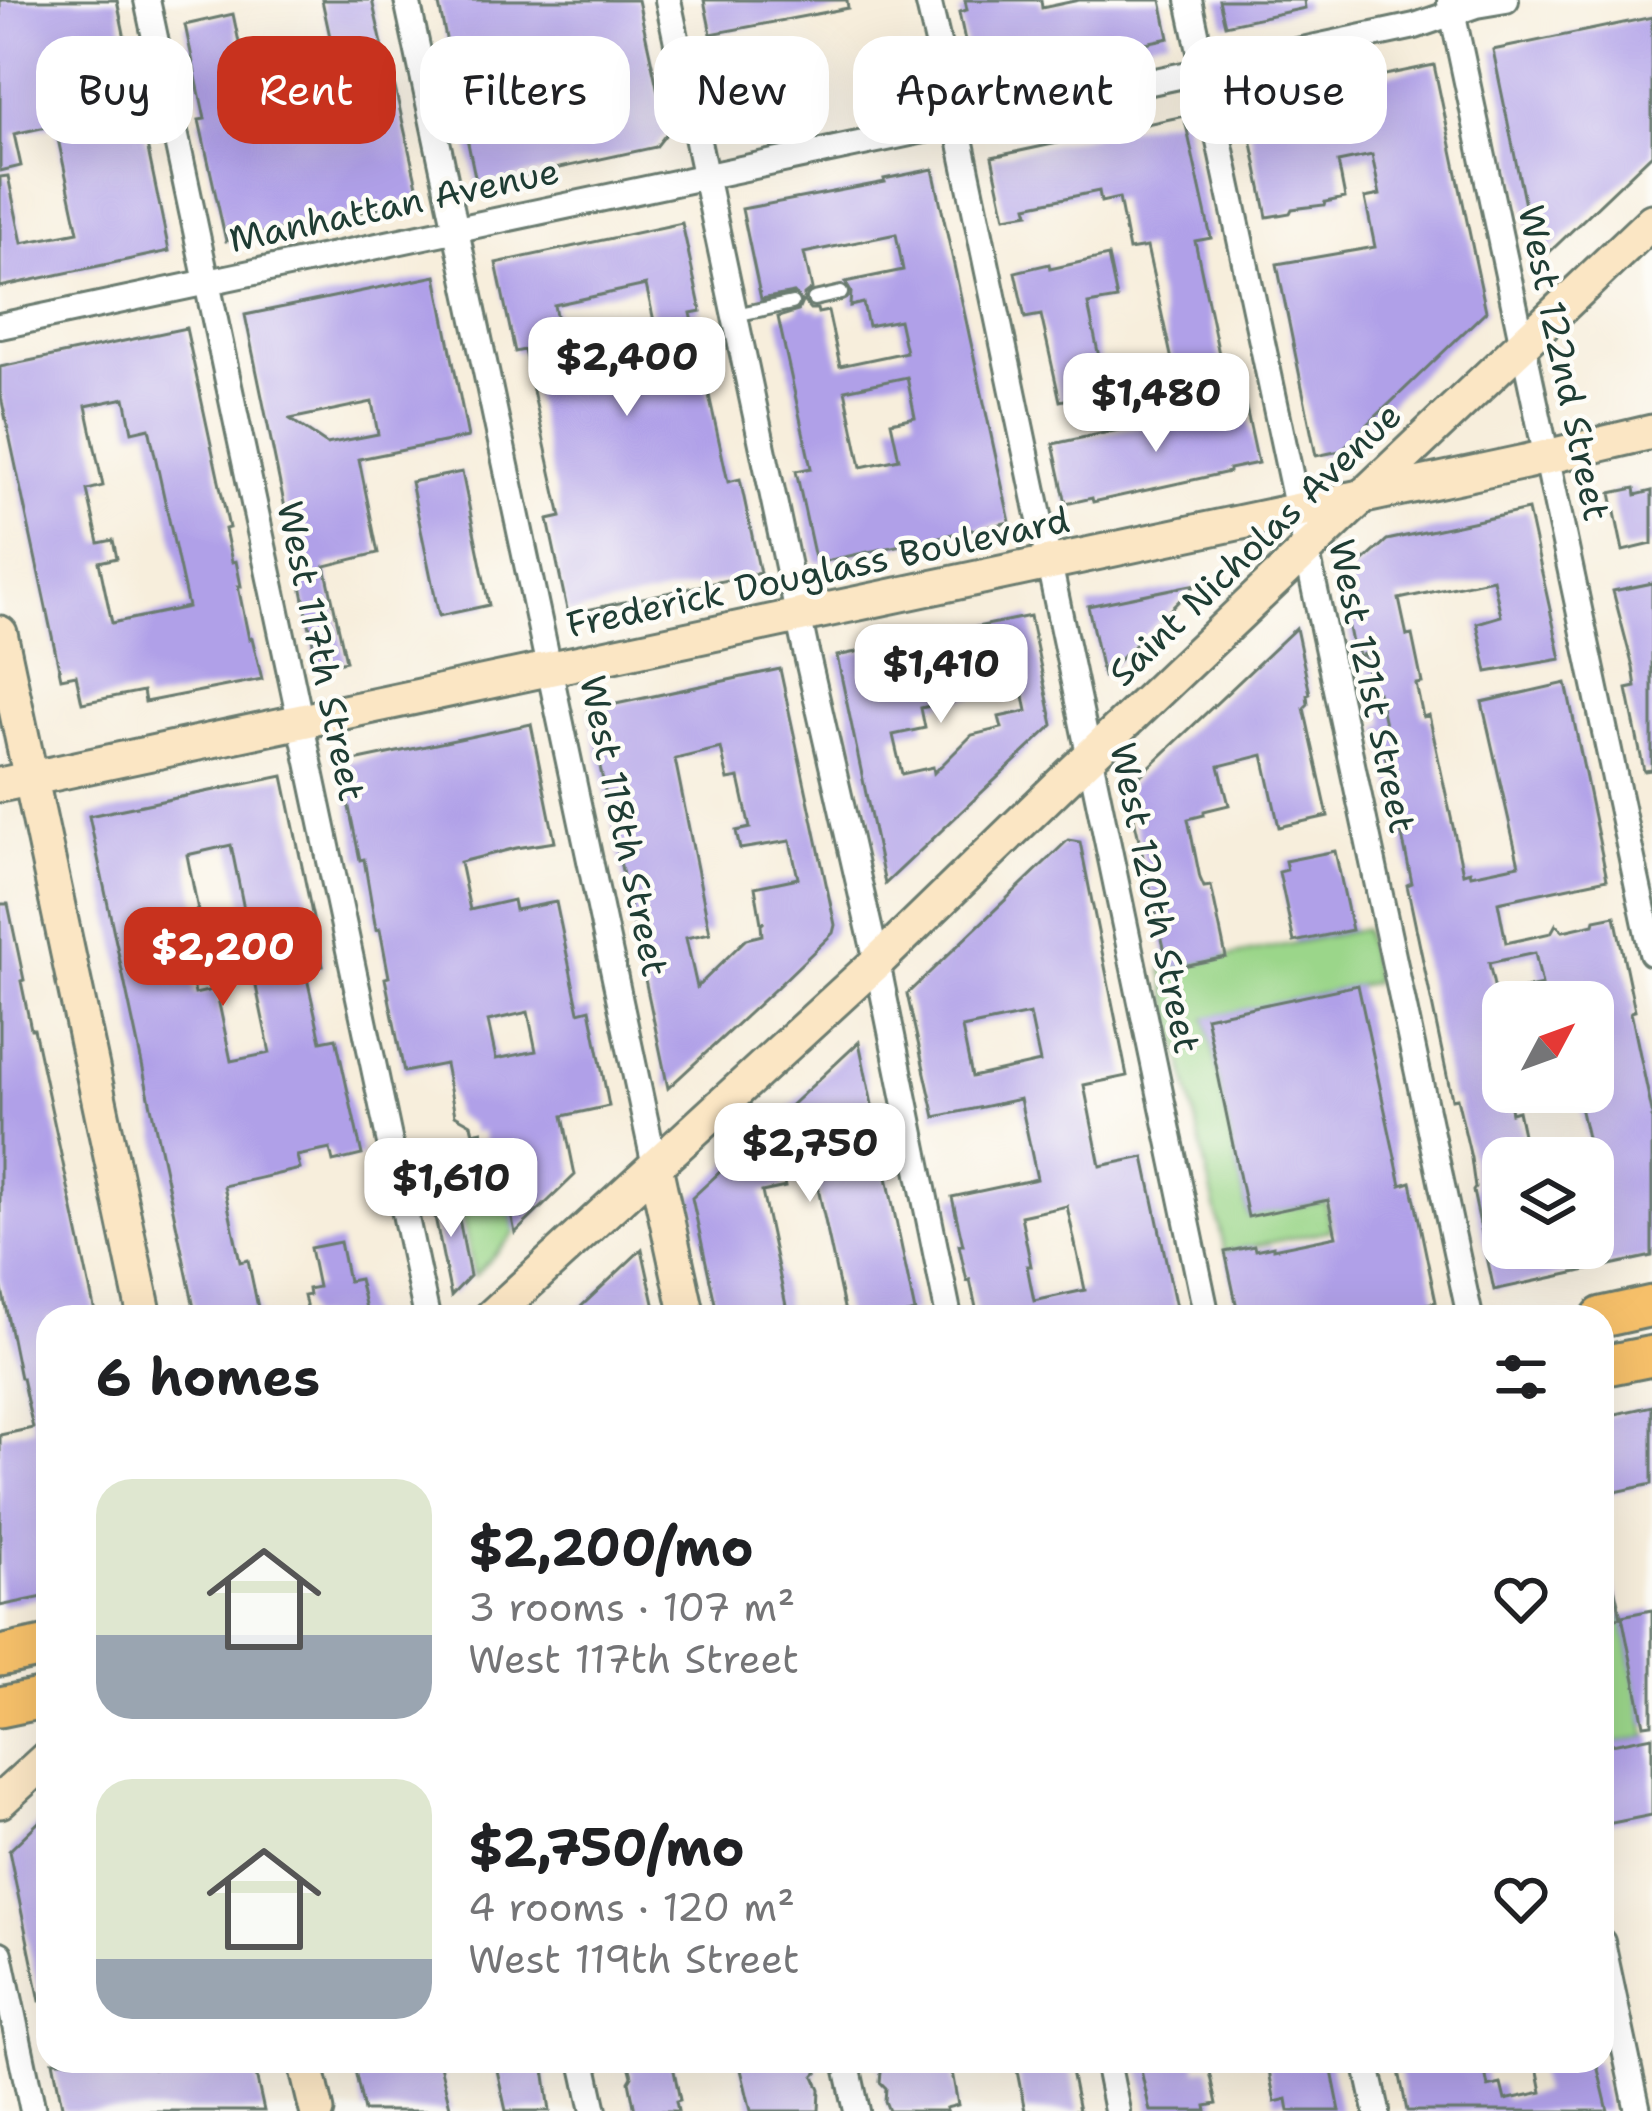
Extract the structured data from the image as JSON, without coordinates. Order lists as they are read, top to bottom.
{
  "streets": {
    "main road": ["Saint Nicholas Avenue", "Frederick Douglass Boulevard", "West 118th Street"],
    "street": [
      "Manhattan Avenue",
      "West 122nd Street",
      "West 117th Street",
      "West 121st Street",
      "West 120th Street"
    ]
  },
  "crossings": [
    ["Manhattan Avenue", "West 122nd Street"],
    ["Manhattan Avenue", "West 117th Street"],
    ["Manhattan Avenue", "West 118th Street"],
    ["West 122nd Street", "Saint Nicholas Avenue"],
    ["West 122nd Street", "Frederick Douglass Boulevard"],
    ["Saint Nicholas Avenue", "Frederick Douglass Boulevard"],
    ["Saint Nicholas Avenue", "West 121st Street"],
    ["Saint Nicholas Avenue", "West 118th Street"],
    ["Saint Nicholas Avenue", "West 120th Street"],
    ["Frederick Douglass Boulevard", "West 117th Street"],
    ["Frederick Douglass Boulevard", "West 121st Street"],
    ["Frederick Douglass Boulevard", "West 118th Street"],
    ["Frederick Douglass Boulevard", "West 120th Street"]
  ],
  "north": "top right",
  "page": {
    "chip": [
      "Buy",
      "Rent",
      "Filters",
      "New",
      "Apartment",
      "House"
    ],
    "price": [
      "$2,400",
      "$1,480",
      "$1,410",
      "$2,200",
      "$2,750",
      "$1,610"
    ],
    "heading": "6 homes",
    "list": [
      {
        "name": "$2,200/mo",
        "note": "3 rooms · 107 m² · West 117th Street"
      },
      {
        "name": "$2,750/mo",
        "note": "4 rooms · 120 m² · West 119th Street"
      }
    ]
  }
}
